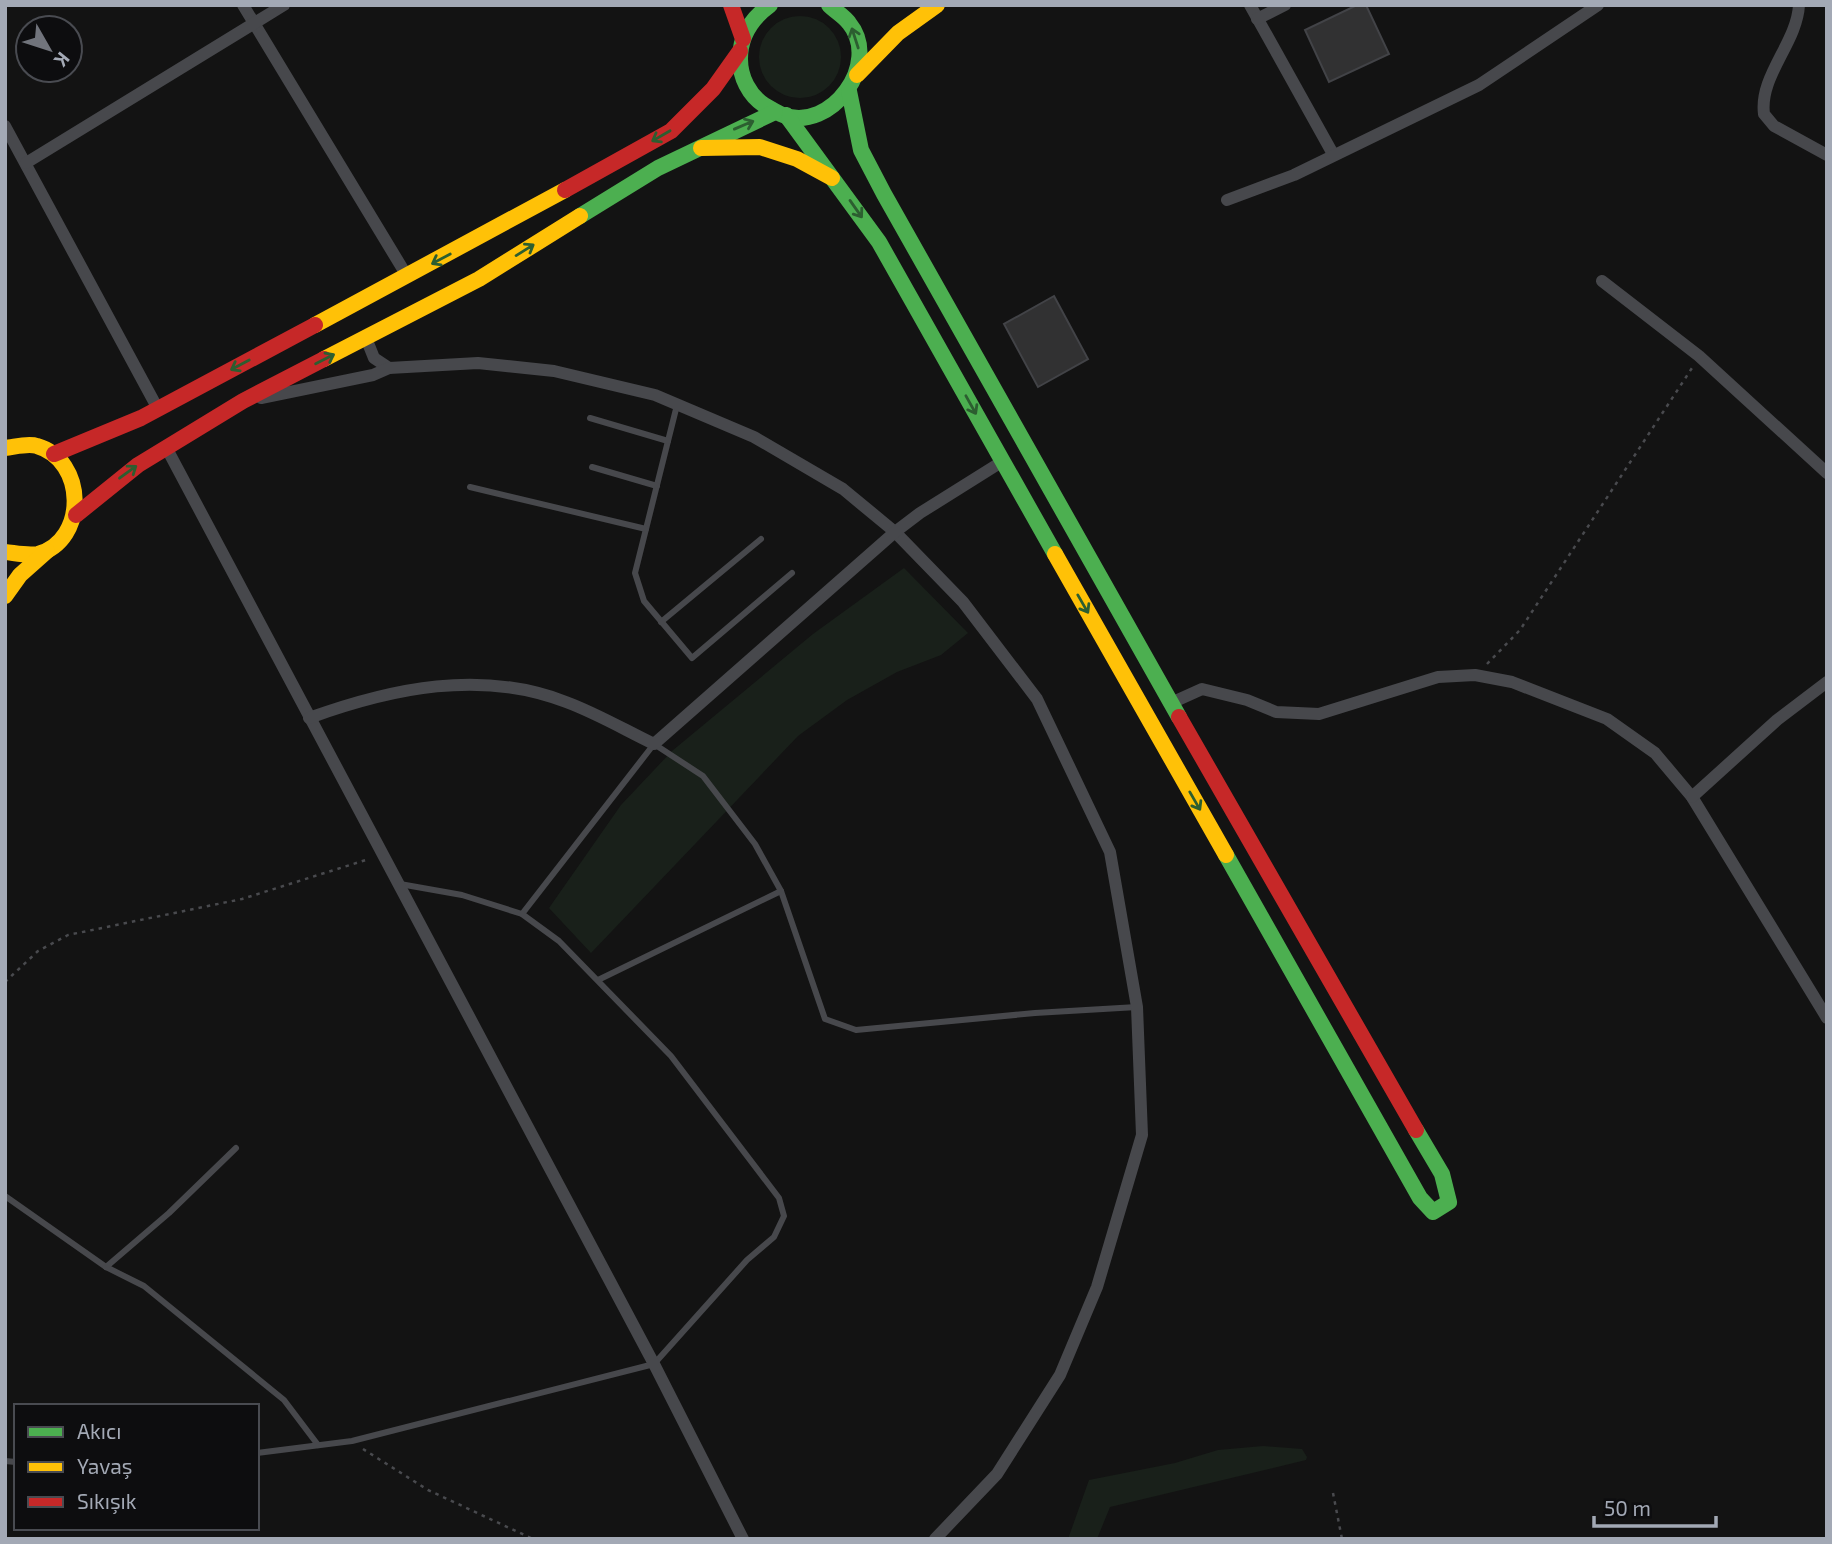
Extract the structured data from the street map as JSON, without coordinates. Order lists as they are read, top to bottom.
{
  "legend": ["Akıcı", "Yavaş", "Sıkışık"],
  "scale_bar": "50 m",
  "north": "bottom right"
}
